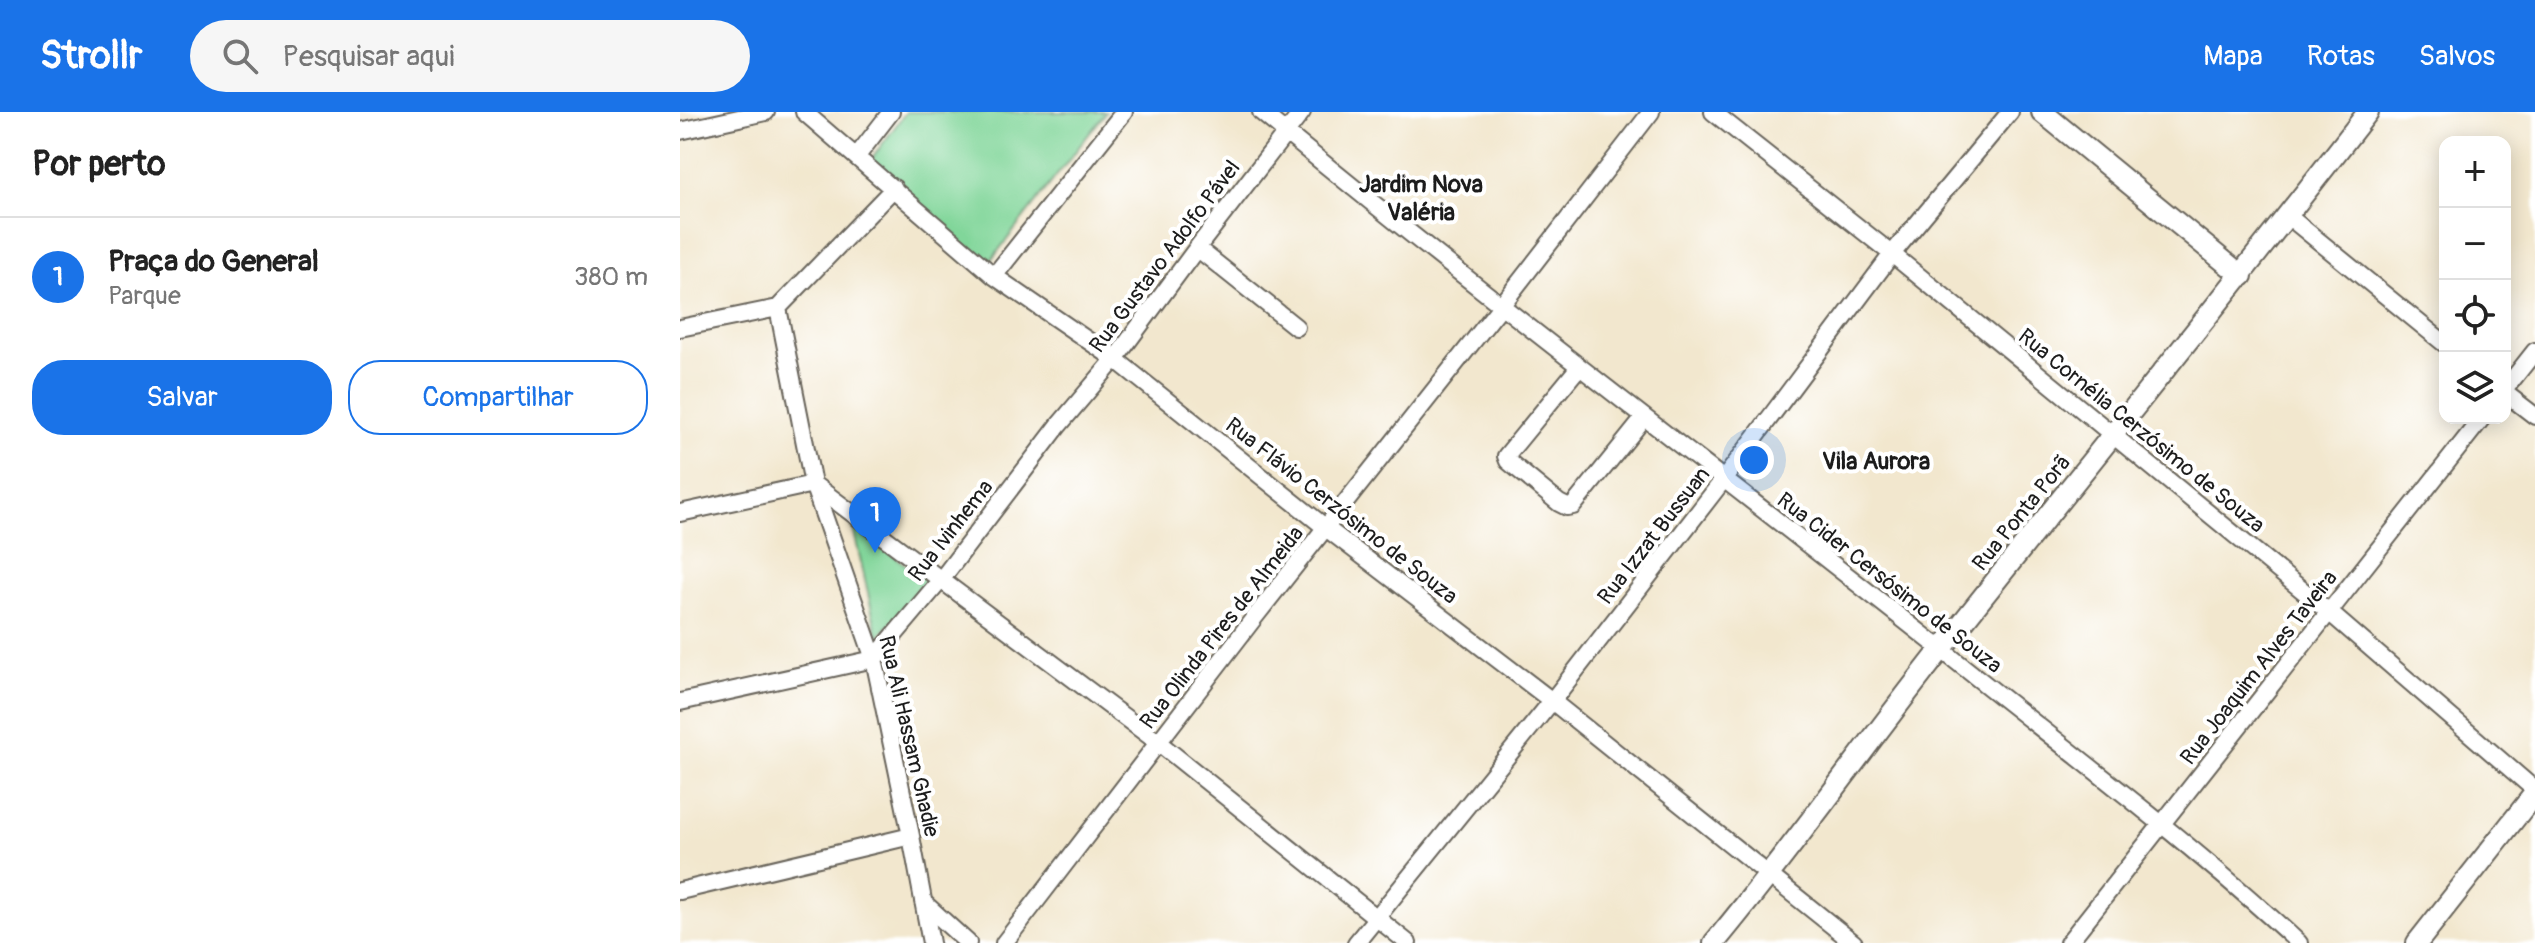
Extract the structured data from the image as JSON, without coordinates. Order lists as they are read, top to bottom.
{
  "streets": {
    "street": [
      "Rua Gustavo Adolfo Pável",
      "Rua Cornélia Cerzósimo de Souza",
      "Rua Flávio Cerzósimo de Souza",
      "Rua Ponta Porã",
      "Rua Ivinhema",
      "Rua Izzat Bussuan",
      "Rua Cider Cersósimo de Souza",
      "Rua Olinda Pires de Almeida",
      "Rua Joaquim Alves Taveira",
      "Rua Ali Hassam Ghadie"
    ]
  },
  "crossings": [
    ["Rua Gustavo Adolfo Pável", "Rua Flávio Cerzósimo de Souza"],
    ["Rua Gustavo Adolfo Pável", "Rua Ivinhema"],
    ["Rua Gustavo Adolfo Pável", "Rua Cider Cersósimo de Souza"],
    ["Rua Cornélia Cerzósimo de Souza", "Rua Ponta Porã"],
    ["Rua Cornélia Cerzósimo de Souza", "Rua Izzat Bussuan"],
    ["Rua Cornélia Cerzósimo de Souza", "Rua Joaquim Alves Taveira"],
    ["Rua Flávio Cerzósimo de Souza", "Rua Ponta Porã"],
    ["Rua Flávio Cerzósimo de Souza", "Rua Izzat Bussuan"],
    ["Rua Flávio Cerzósimo de Souza", "Rua Olinda Pires de Almeida"],
    ["Rua Ponta Porã", "Rua Cider Cersósimo de Souza"],
    ["Rua Ivinhema", "Rua Ali Hassam Ghadie"],
    ["Rua Izzat Bussuan", "Rua Cider Cersósimo de Souza"],
    ["Rua Cider Cersósimo de Souza", "Rua Olinda Pires de Almeida"],
    ["Rua Cider Cersósimo de Souza", "Rua Joaquim Alves Taveira"]
  ],
  "districts": ["Jardim Nova Valéria", "Vila Aurora"],
  "page": {
    "header": "Strollr",
    "search": "Pesquisar aqui",
    "nav": ["Mapa", "Rotas", "Salvos"],
    "heading": "Por perto",
    "map_buttons": ["+", "−"],
    "list": [
      {
        "mark": "1",
        "name": "Praça do General",
        "note": "Parque",
        "value": "380 m"
      }
    ],
    "buttons": ["Salvar", "Compartilhar"],
    "pins": "1"
  }
}
